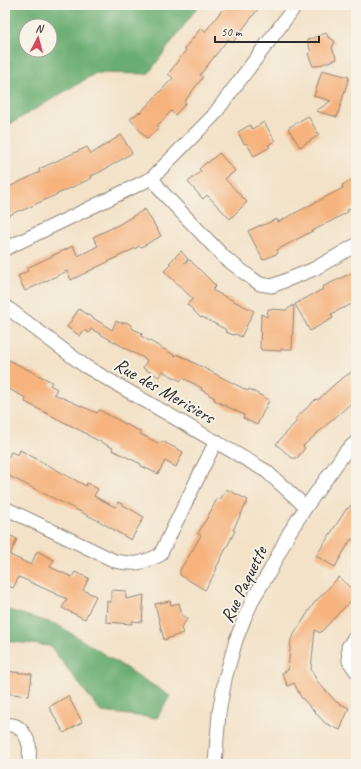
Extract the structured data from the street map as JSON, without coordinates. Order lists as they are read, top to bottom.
{
  "streets": {
    "street": ["Rue des Merisiers", "Rue Paquette"]
  },
  "crossings": [
    ["Rue des Merisiers", "Rue Paquette"]
  ],
  "scale_bar": "50 m",
  "north": "top"
}
